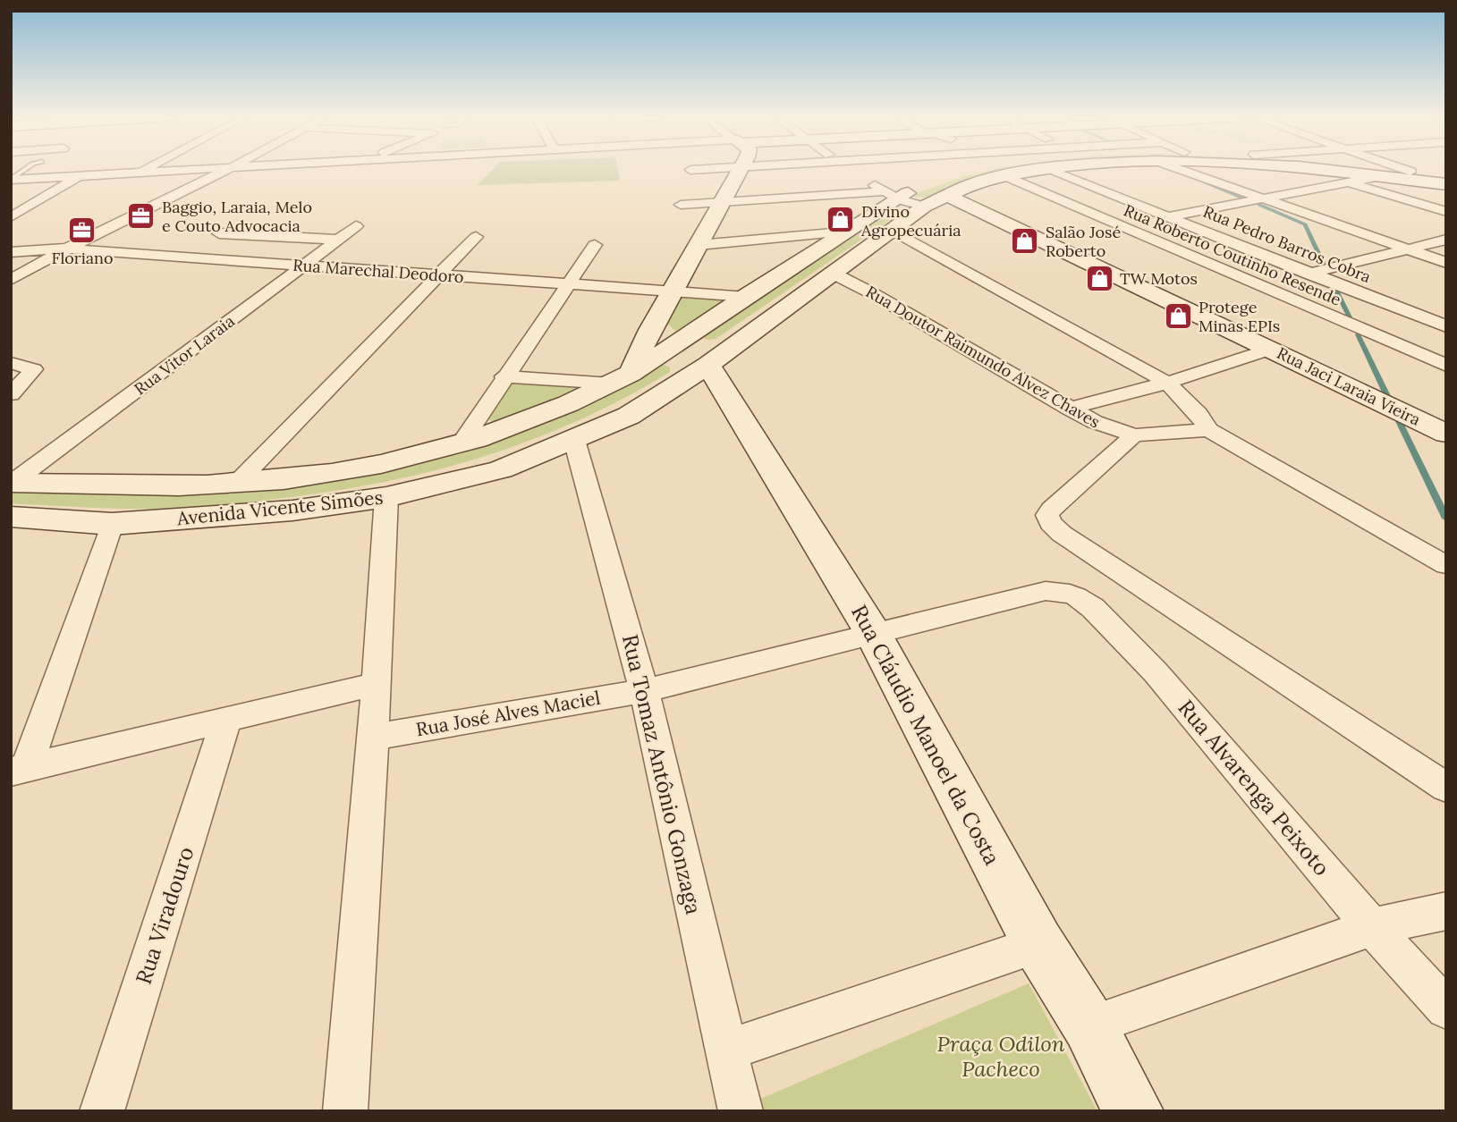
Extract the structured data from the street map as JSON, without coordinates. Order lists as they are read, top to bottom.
{
  "streets": {
    "main road": ["Rua Jaci Laraia Vieira", "Avenida Vicente Simões", "Rua Cláudio Manoel da Costa"],
    "street": [
      "Rua Pedro Barros Cobra",
      "Rua Roberto Coutinho Resende",
      "Rua Marechal Deodoro",
      "Rua Vitor Laraia",
      "Rua Doutor Raimundo Alvez Chaves",
      "Rua José Alves Maciel",
      "Rua Tomaz Antônio Gonzaga",
      "Rua Alvarenga Peixoto",
      "Rua Viradouro"
    ]
  },
  "crossings": [
    ["Rua Roberto Coutinho Resende", "Avenida Vicente Simões"],
    ["Rua Marechal Deodoro", "Rua Vitor Laraia"],
    ["Rua Marechal Deodoro", "Avenida Vicente Simões"],
    ["Rua Vitor Laraia", "Avenida Vicente Simões"],
    ["Rua Doutor Raimundo Alvez Chaves", "Avenida Vicente Simões"],
    ["Rua Jaci Laraia Vieira", "Avenida Vicente Simões"],
    ["Avenida Vicente Simões", "Rua Cláudio Manoel da Costa"],
    ["Avenida Vicente Simões", "Rua Tomaz Antônio Gonzaga"],
    ["Rua José Alves Maciel", "Rua Cláudio Manoel da Costa"],
    ["Rua José Alves Maciel", "Rua Tomaz Antônio Gonzaga"],
    ["Rua José Alves Maciel", "Rua Alvarenga Peixoto"]
  ],
  "parks": ["Praça Odilon Pacheco"],
  "places": {
    "office": ["Baggio, Laraia, Melo e Couto Advocacia", "Floriano"],
    "shop": [
      "Divino Agropecuária",
      "Salão José Roberto",
      "TW Motos",
      "Protege Minas EPIs"
    ]
  }
}
